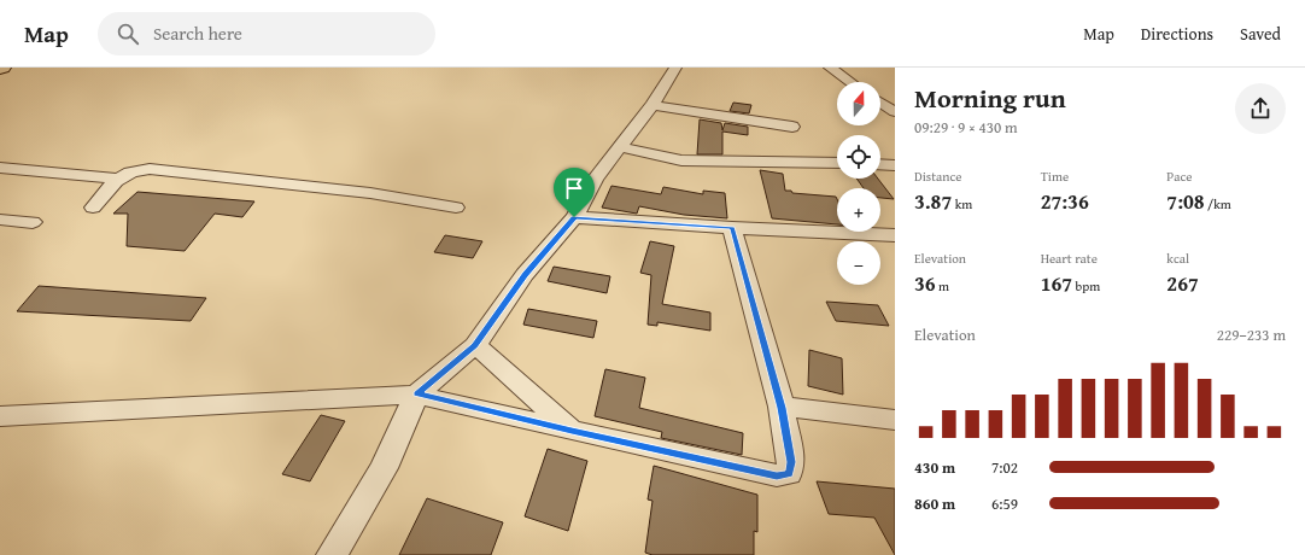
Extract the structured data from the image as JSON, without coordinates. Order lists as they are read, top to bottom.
{
  "north": "top",
  "page": {
    "header": "Map",
    "search": "Search here",
    "nav": ["Map", "Directions", "Saved"],
    "heading": ["Morning run", "09:29 · 9 × 430 m"],
    "map_buttons": ["+", "−"],
    "stats": [
      ["Distance", "3.87 km"],
      ["Time", "27:36"],
      ["Pace", "7:08 /km"],
      ["Elevation", "36 m"],
      ["Heart rate", "167 bpm"],
      ["kcal", "267"]
    ],
    "chart": ["Elevation", "229–233 m"],
    "list": [
      {
        "name": "430 m",
        "note": "7:02"
      },
      {
        "name": "860 m",
        "note": "6:59"
      }
    ]
  }
}
